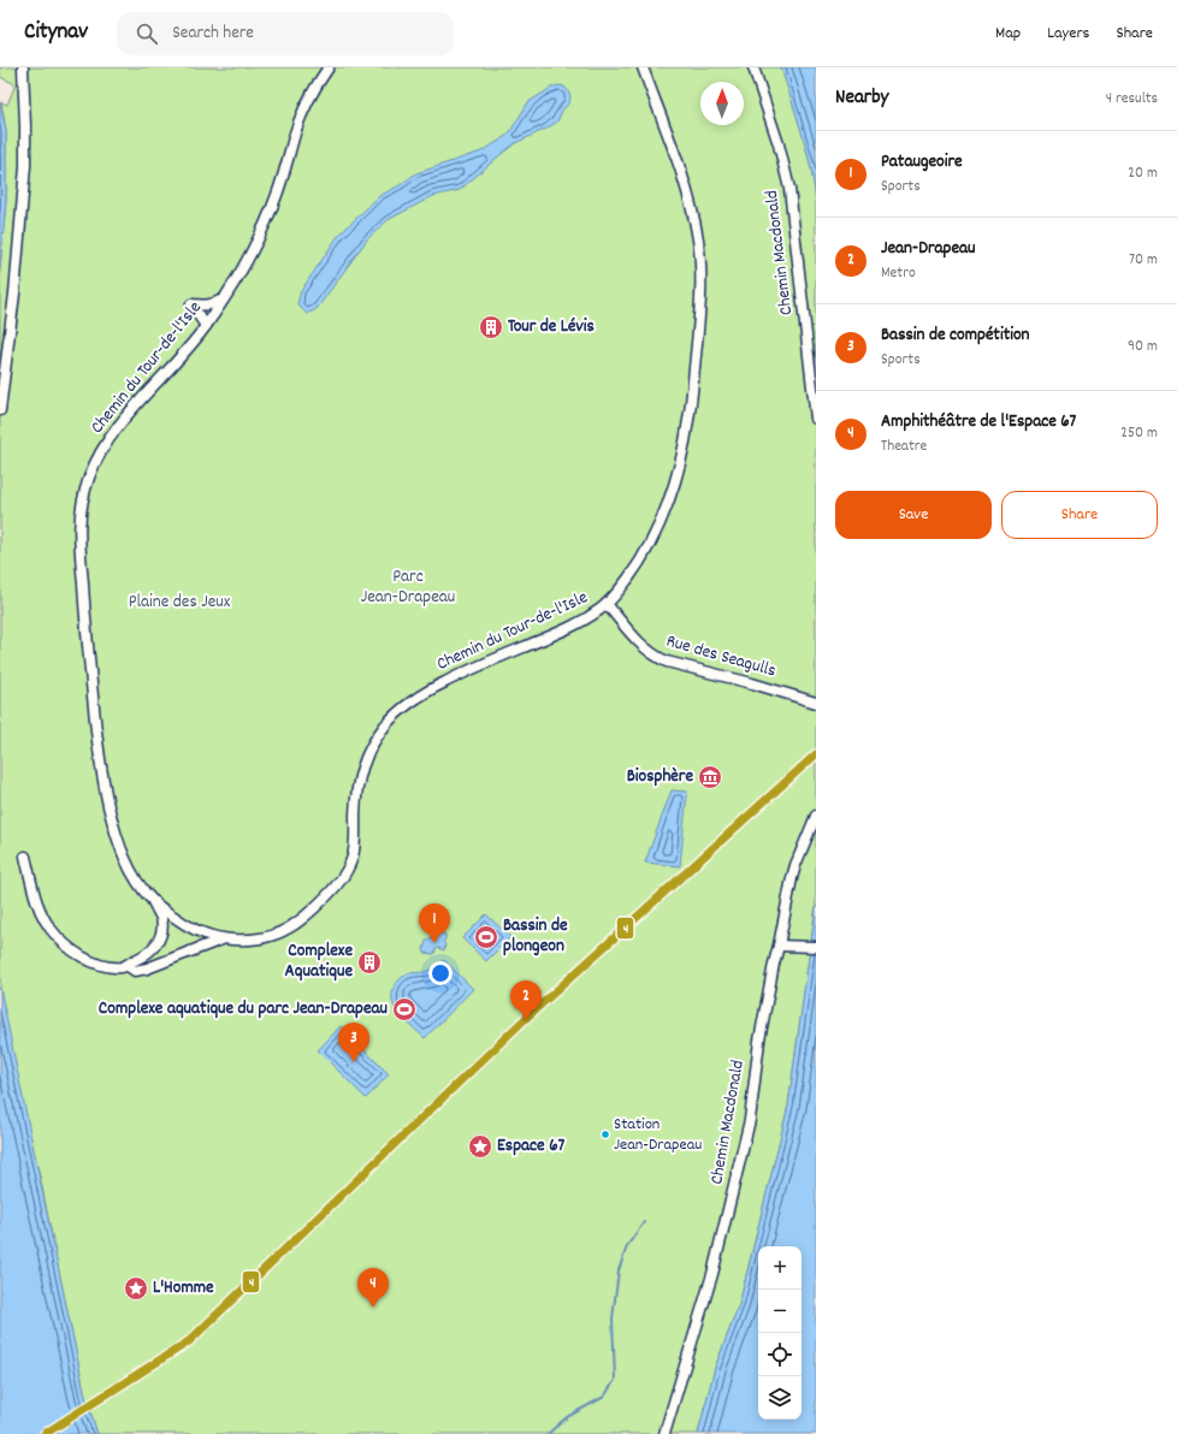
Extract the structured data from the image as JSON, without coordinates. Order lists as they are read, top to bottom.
{
  "streets": {
    "street": ["Chemin Macdonald", "Chemin du Tour-de-l'Isle", "Rue des Seagulls"]
  },
  "crossings": [
    ["Chemin du Tour-de-l'Isle", "Rue des Seagulls"]
  ],
  "parks": ["Parc Jean-Drapeau", "Plaine des Jeux"],
  "places": {
    "building": ["Tour de Lévis", "Complexe Aquatique"],
    "museum": ["Biosphère"],
    "sports": ["Bassin de plongeon", "Complexe aquatique du parc Jean-Drapeau"],
    "other": ["Station Jean-Drapeau"],
    "place": ["Espace 67", "L'Homme"]
  },
  "lines": ["metro line 4"],
  "north": "top",
  "page": {
    "header": "Citynav",
    "search": "Search here",
    "nav": ["Map", "Layers", "Share"],
    "heading": ["Nearby", "4 results"],
    "list": [
      {
        "mark": "1",
        "name": "Pataugeoire",
        "note": "Sports",
        "value": "20 m"
      },
      {
        "mark": "2",
        "name": "Jean-Drapeau",
        "note": "Metro",
        "value": "70 m"
      },
      {
        "mark": "3",
        "name": "Bassin de compétition",
        "note": "Sports",
        "value": "90 m"
      },
      {
        "mark": "4",
        "name": "Amphithéâtre de l'Espace 67",
        "note": "Theatre",
        "value": "250 m"
      }
    ],
    "buttons": ["Save", "Share"],
    "pins": [
      "1",
      "2",
      "3",
      "4"
    ],
    "map_buttons": ["+", "−"]
  }
}
